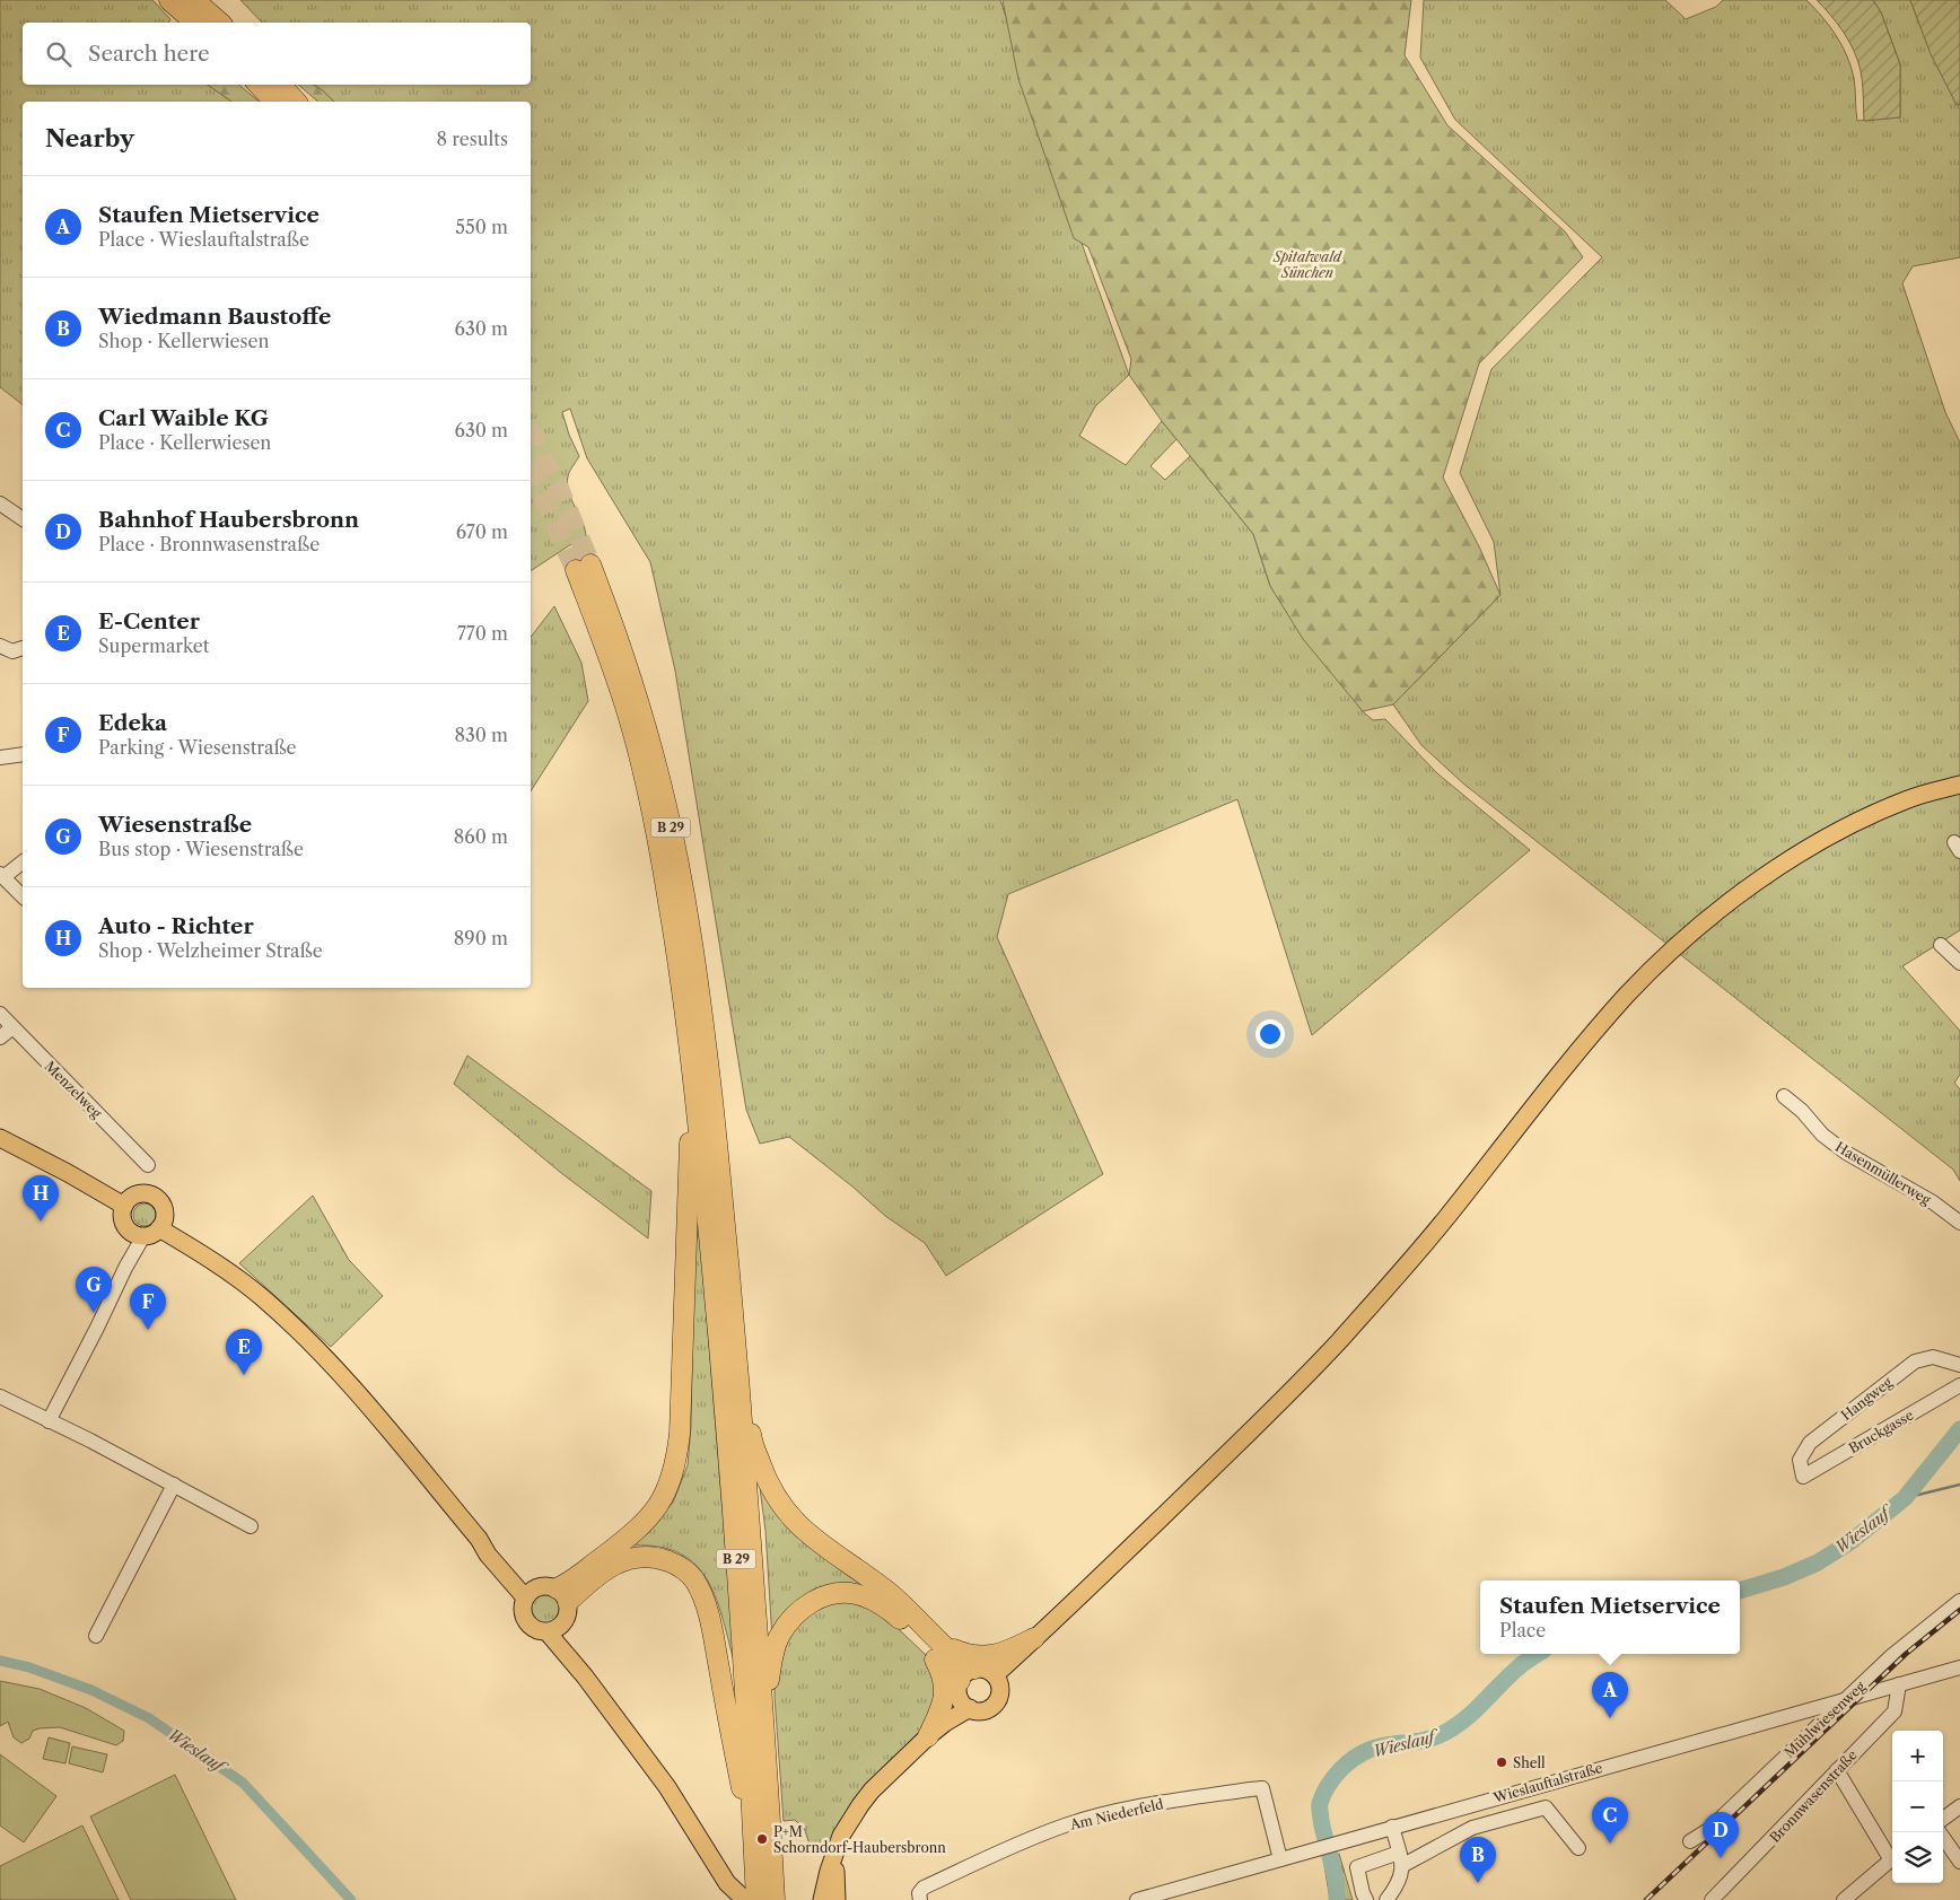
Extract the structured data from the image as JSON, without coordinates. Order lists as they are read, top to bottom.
{
  "streets": {
    "highway": ["B 29"],
    "street": [
      "Menzelweg",
      "Hasenmüllerweg",
      "Hangweg",
      "Bruckgasse",
      "Mühlwiesenweg",
      "Wieslauftalstraße",
      "Bronnwasenstraße",
      "Am Niederfeld"
    ]
  },
  "crossings": [
    ["Hangweg", "Bruckgasse"],
    ["Mühlwiesenweg", "Wieslauftalstraße"],
    ["Wieslauftalstraße", "Bronnwasenstraße"],
    ["Wieslauftalstraße", "Am Niederfeld"]
  ],
  "water": ["Wieslauf"],
  "parks": ["Spitalwald Sünchen"],
  "places": ["Shell", "P+M Schorndorf-Haubersbronn"],
  "page": {
    "search": "Search here",
    "heading": ["Nearby", "8 results"],
    "list": [
      {
        "mark": "A",
        "name": "Staufen Mietservice",
        "note": "Place · Wieslauftalstraße",
        "value": "550 m"
      },
      {
        "mark": "B",
        "name": "Wiedmann Baustoffe",
        "note": "Shop · Kellerwiesen",
        "value": "630 m"
      },
      {
        "mark": "C",
        "name": "Carl Waible KG",
        "note": "Place · Kellerwiesen",
        "value": "630 m"
      },
      {
        "mark": "D",
        "name": "Bahnhof Haubersbronn",
        "note": "Place · Bronnwasenstraße",
        "value": "670 m"
      },
      {
        "mark": "E",
        "name": "E-Center",
        "note": "Supermarket",
        "value": "770 m"
      },
      {
        "mark": "F",
        "name": "Edeka",
        "note": "Parking · Wiesenstraße",
        "value": "830 m"
      },
      {
        "mark": "G",
        "name": "Wiesenstraße",
        "note": "Bus stop · Wiesenstraße",
        "value": "860 m"
      },
      {
        "mark": "H",
        "name": "Auto - Richter",
        "note": "Shop · Welzheimer Straße",
        "value": "890 m"
      }
    ],
    "pins": [
      "H",
      "G",
      "F",
      "E",
      "A",
      "C",
      "D",
      "B"
    ],
    "popup": ["Staufen Mietservice", "Place"],
    "map_buttons": ["+", "−"]
  }
}
